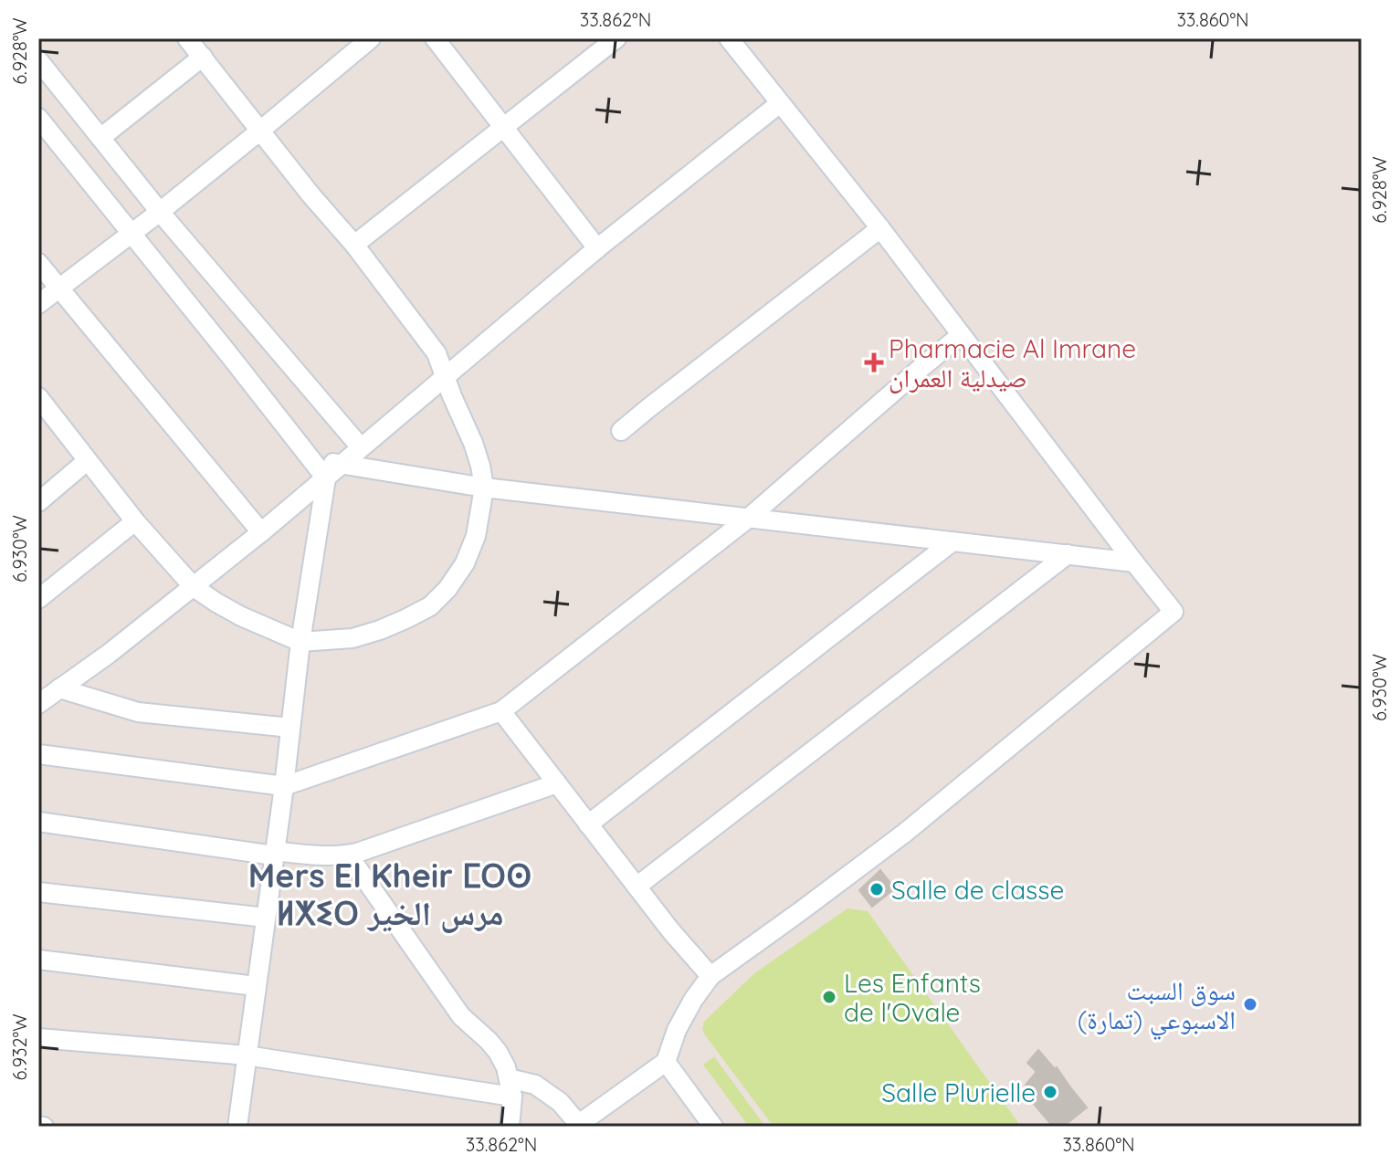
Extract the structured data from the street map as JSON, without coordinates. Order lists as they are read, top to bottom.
{
  "districts": ["Mers El Kheir ⵎⵔⵙ ⵍⵅⵉⵔ مرس الخير"],
  "places": {
    "health": ["Pharmacie Al Imrane صيدلية العمران"],
    "other": [
      "Salle de classe",
      "Les Enfants de l'Ovale",
      "سوق السبت الاسبوعي (تمارة)",
      "Salle Plurielle"
    ]
  },
  "coordinates": [
    "33.862°N",
    "33.860°N",
    "6.928°W",
    "6.930°W",
    "6.932°W"
  ]
}
